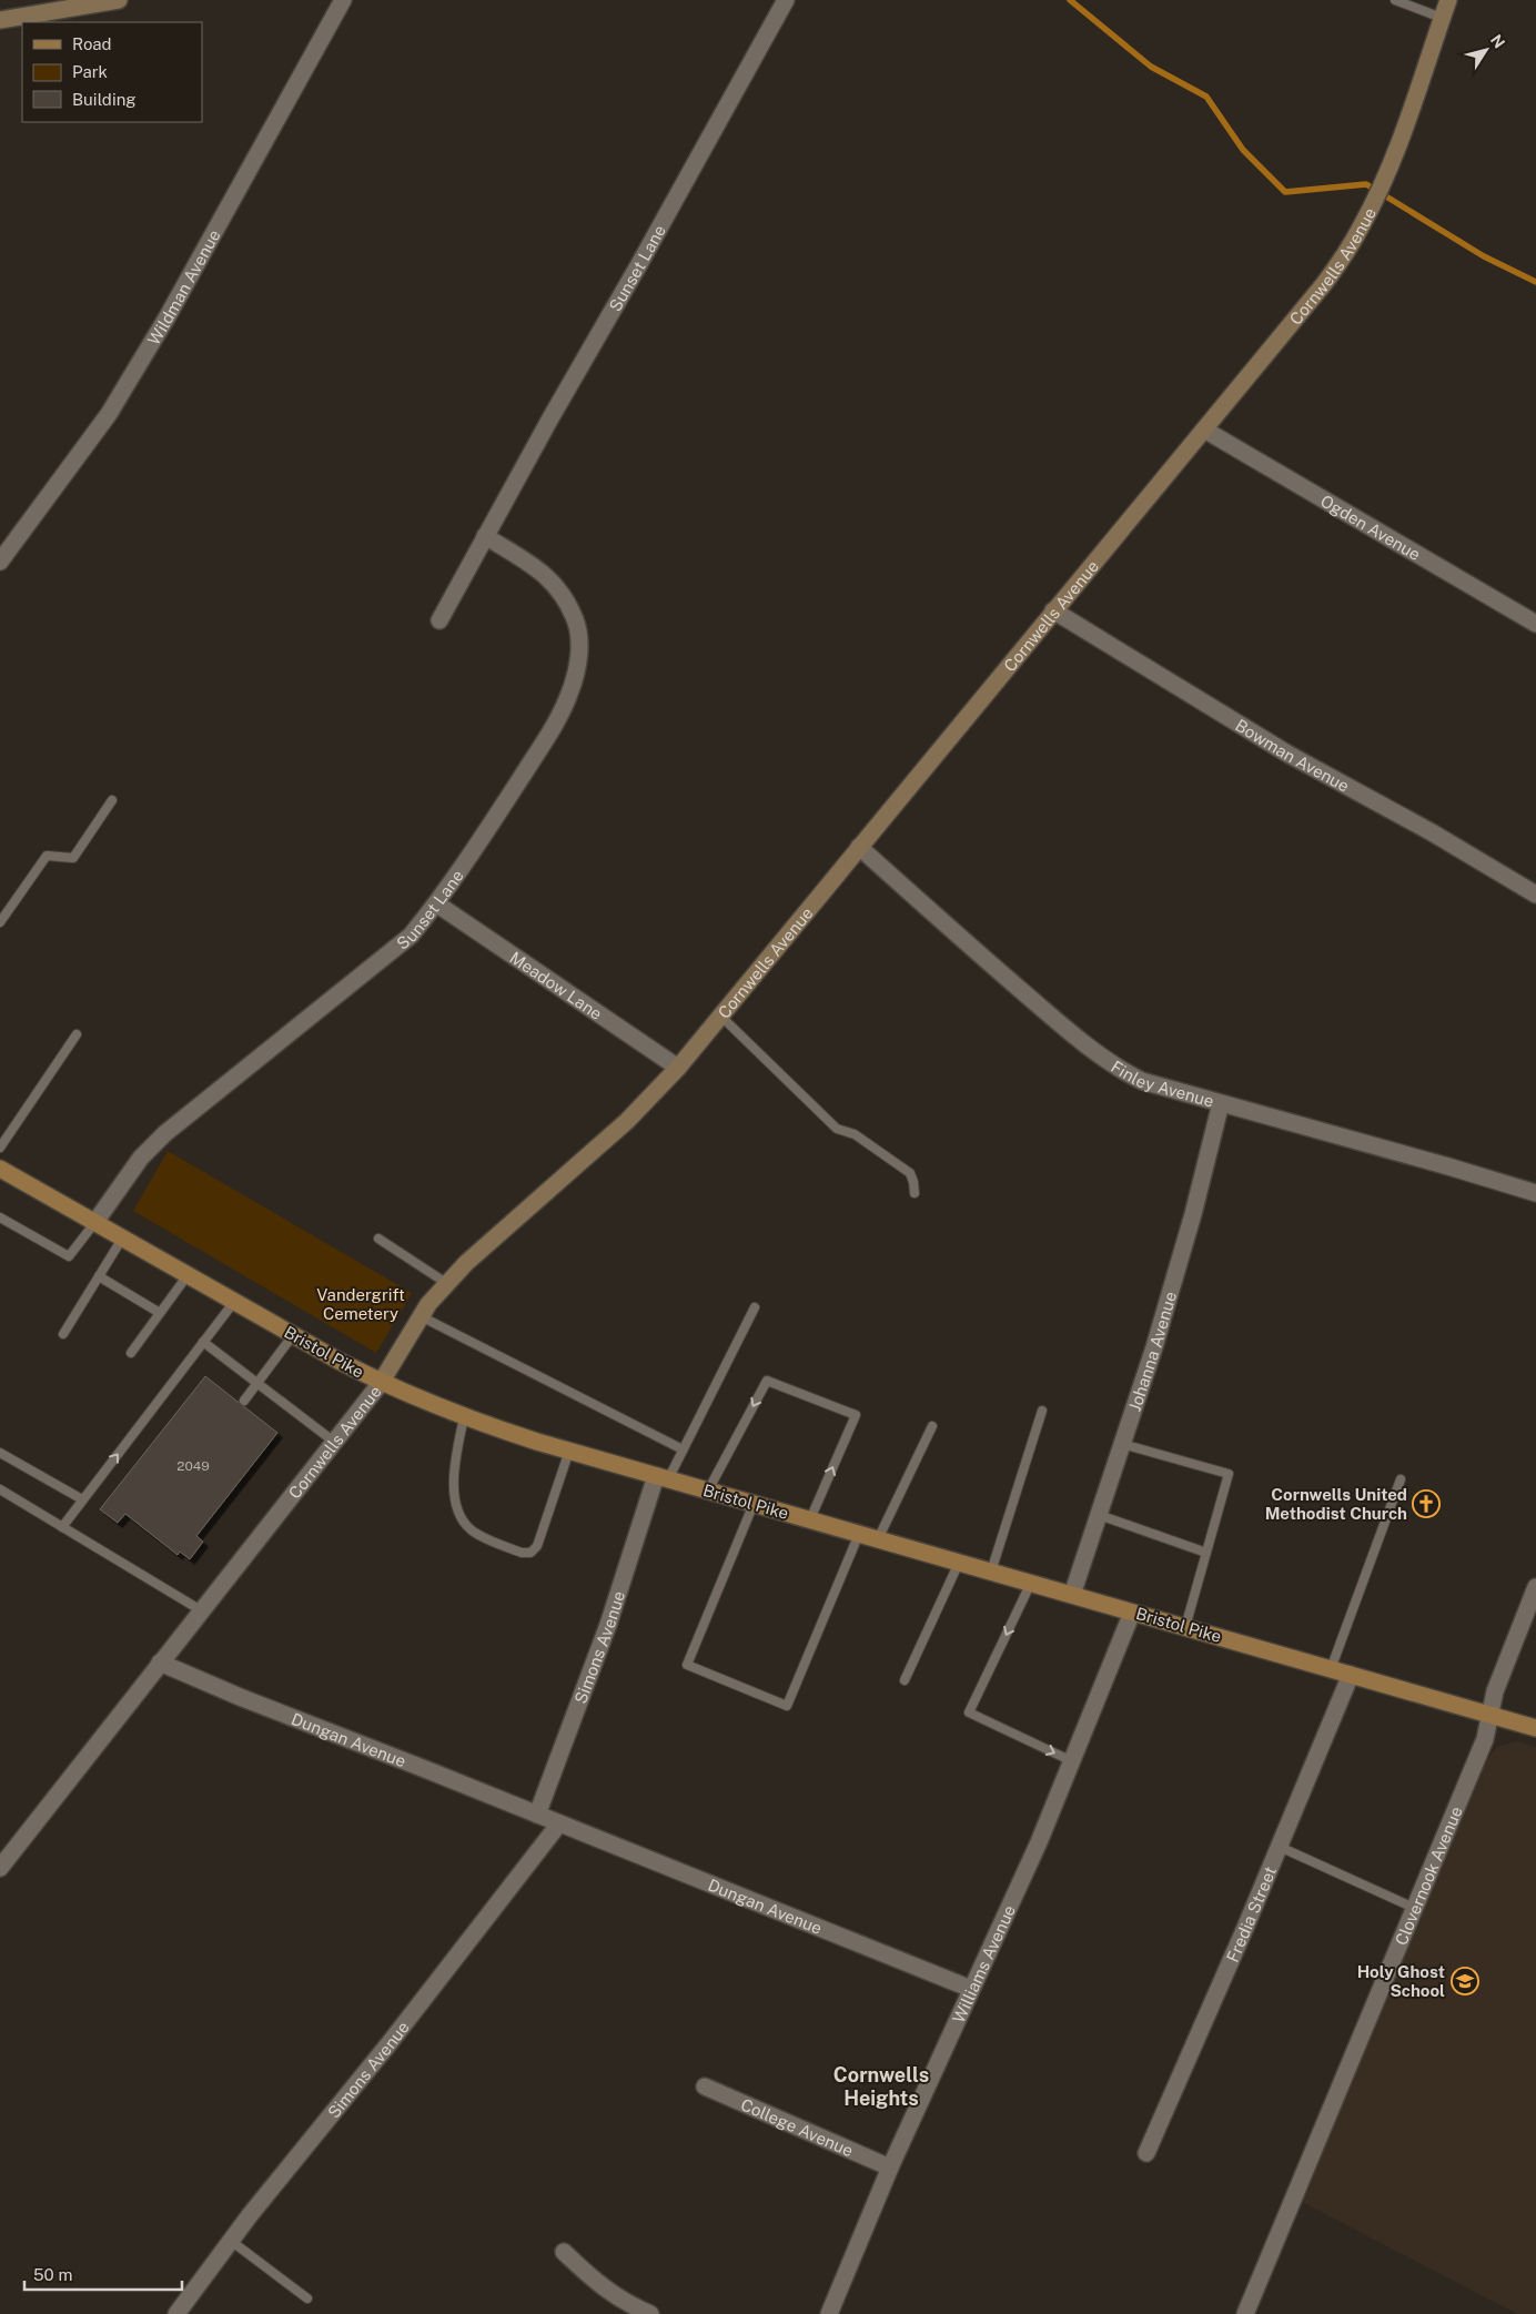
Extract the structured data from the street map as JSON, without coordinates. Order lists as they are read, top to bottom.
{
  "streets": {
    "main road": ["Bristol Pike"],
    "street": [
      "Cornwells Avenue",
      "Sunset Lane",
      "Wildman Avenue",
      "Ogden Avenue",
      "Bowman Avenue",
      "Meadow Lane",
      "Finley Avenue",
      "Johanna Avenue",
      "Simons Avenue",
      "Dungan Avenue",
      "Clovernook Avenue",
      "Fredia Street",
      "Williams Avenue",
      "College Avenue"
    ]
  },
  "crossings": [
    ["Cornwells Avenue", "Ogden Avenue"],
    ["Cornwells Avenue", "Bowman Avenue"],
    ["Cornwells Avenue", "Meadow Lane"],
    ["Cornwells Avenue", "Finley Avenue"],
    ["Cornwells Avenue", "Bristol Pike"],
    ["Cornwells Avenue", "Dungan Avenue"],
    ["Sunset Lane", "Meadow Lane"],
    ["Sunset Lane", "Bristol Pike"],
    ["Finley Avenue", "Johanna Avenue"],
    ["Johanna Avenue", "Bristol Pike"],
    ["Bristol Pike", "Simons Avenue"],
    ["Bristol Pike", "Clovernook Avenue"],
    ["Bristol Pike", "Fredia Street"],
    ["Bristol Pike", "Williams Avenue"],
    ["Simons Avenue", "Dungan Avenue"],
    ["Dungan Avenue", "Williams Avenue"],
    ["Williams Avenue", "College Avenue"]
  ],
  "districts": ["Cornwells Heights"],
  "parks": ["Vandergrift Cemetery"],
  "places": {
    "church": ["Cornwells United Methodist Church"],
    "school or university": ["Holy Ghost School"]
  },
  "house_numbers": ["2049"],
  "legend": ["Road", "Park", "Building"],
  "scale_bar": "50 m",
  "north": "top right"
}
